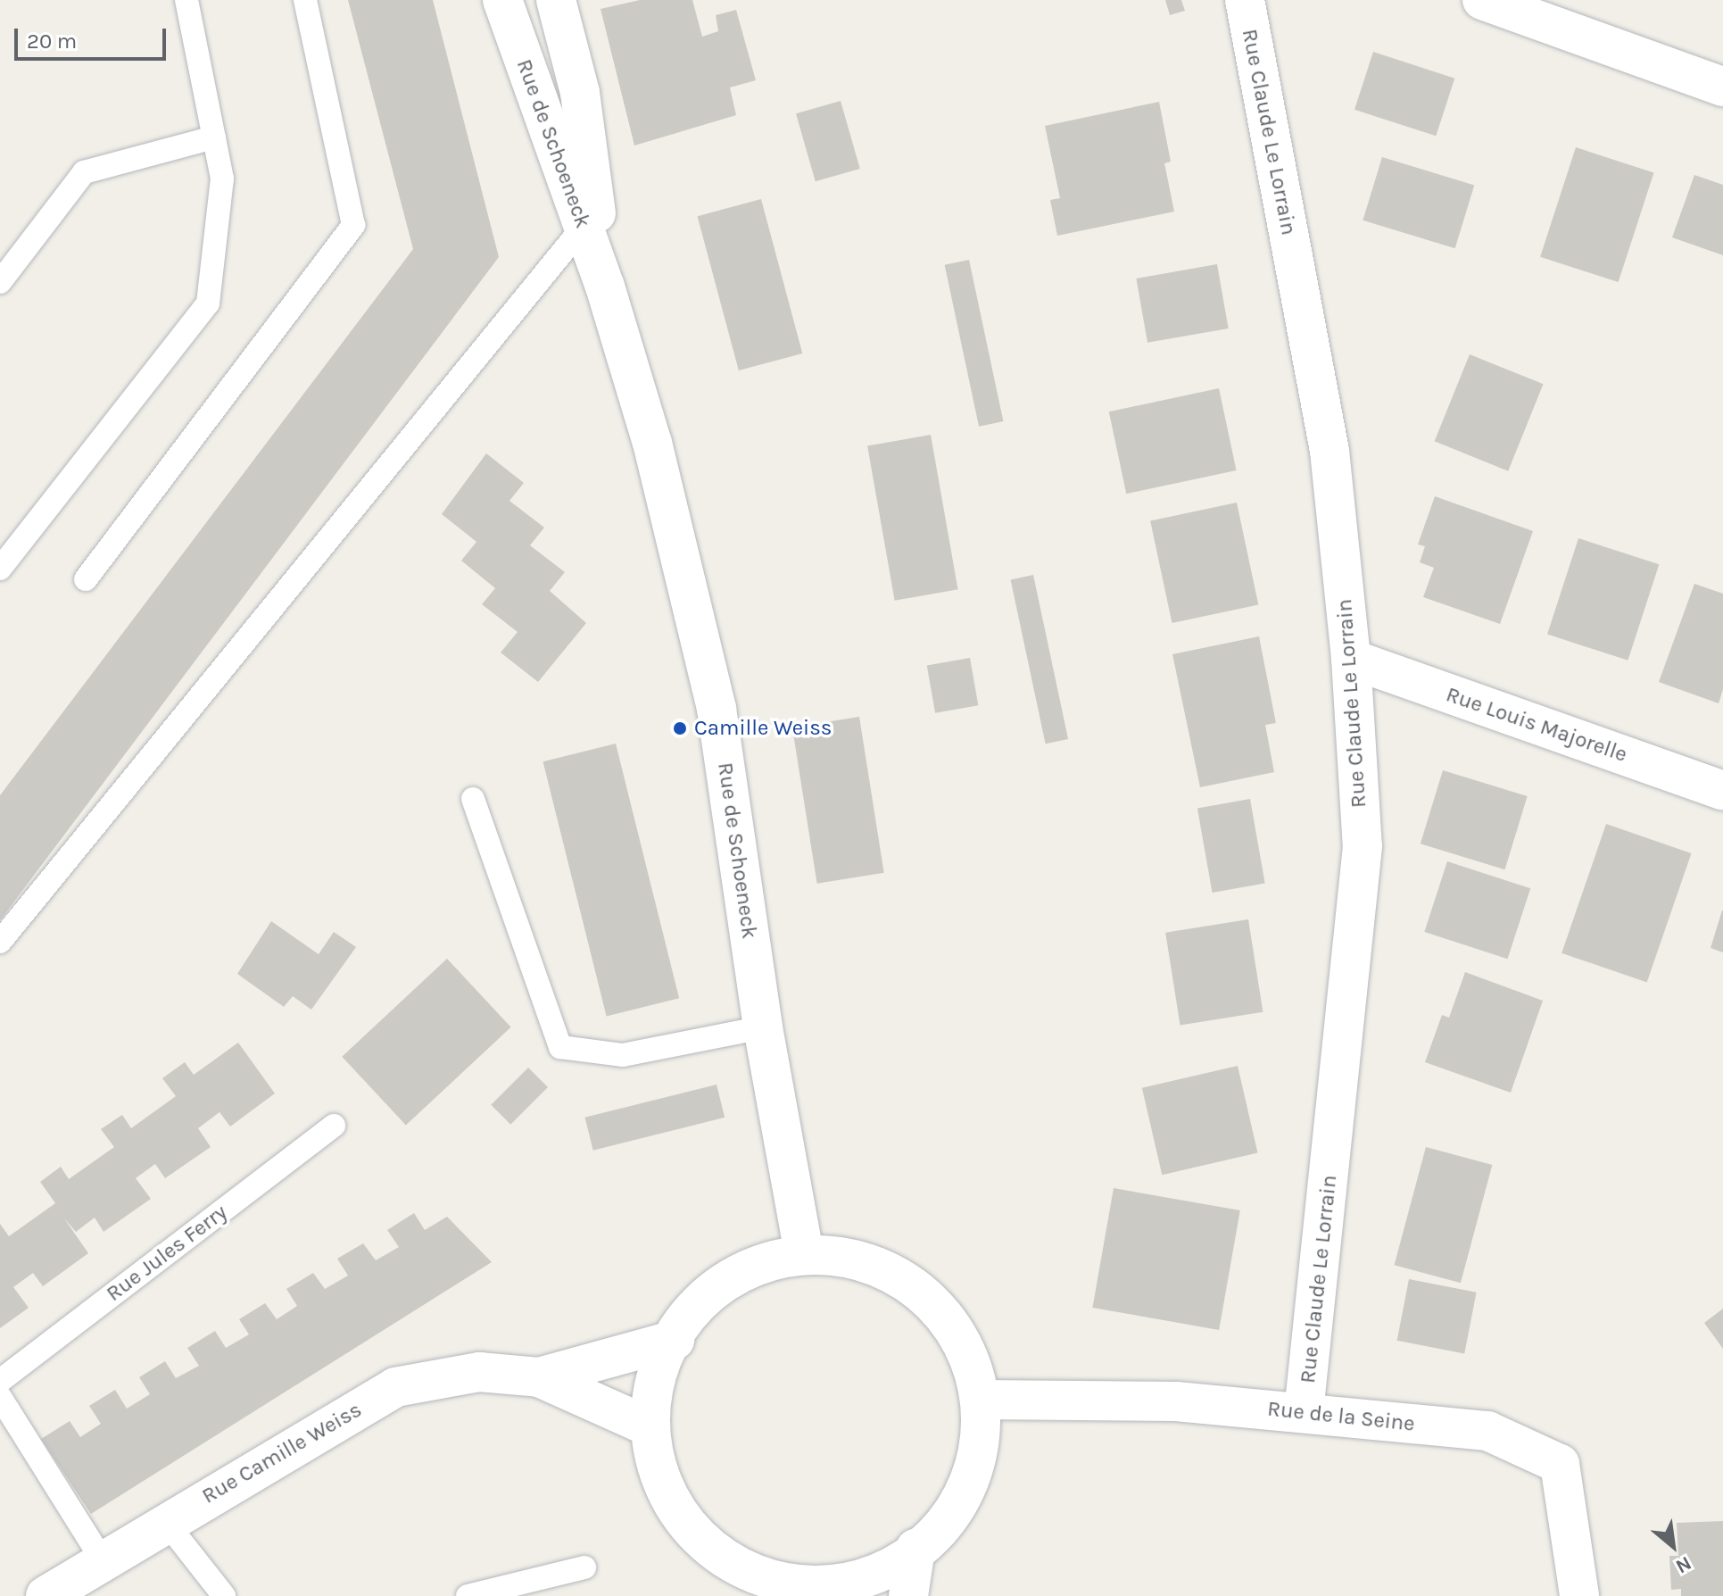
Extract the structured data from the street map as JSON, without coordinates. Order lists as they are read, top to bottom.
{
  "streets": {
    "street": [
      "Rue Claude Le Lorrain",
      "Rue de Schoeneck",
      "Rue Louis Majorelle",
      "Rue de la Seine",
      "Rue Camille Weiss"
    ],
    "lane": ["Rue Jules Ferry"]
  },
  "crossings": [
    ["Rue Claude Le Lorrain", "Rue Louis Majorelle"],
    ["Rue Claude Le Lorrain", "Rue de la Seine"]
  ],
  "places": ["Camille Weiss"],
  "scale_bar": "20 m",
  "north": "bottom right"
}
